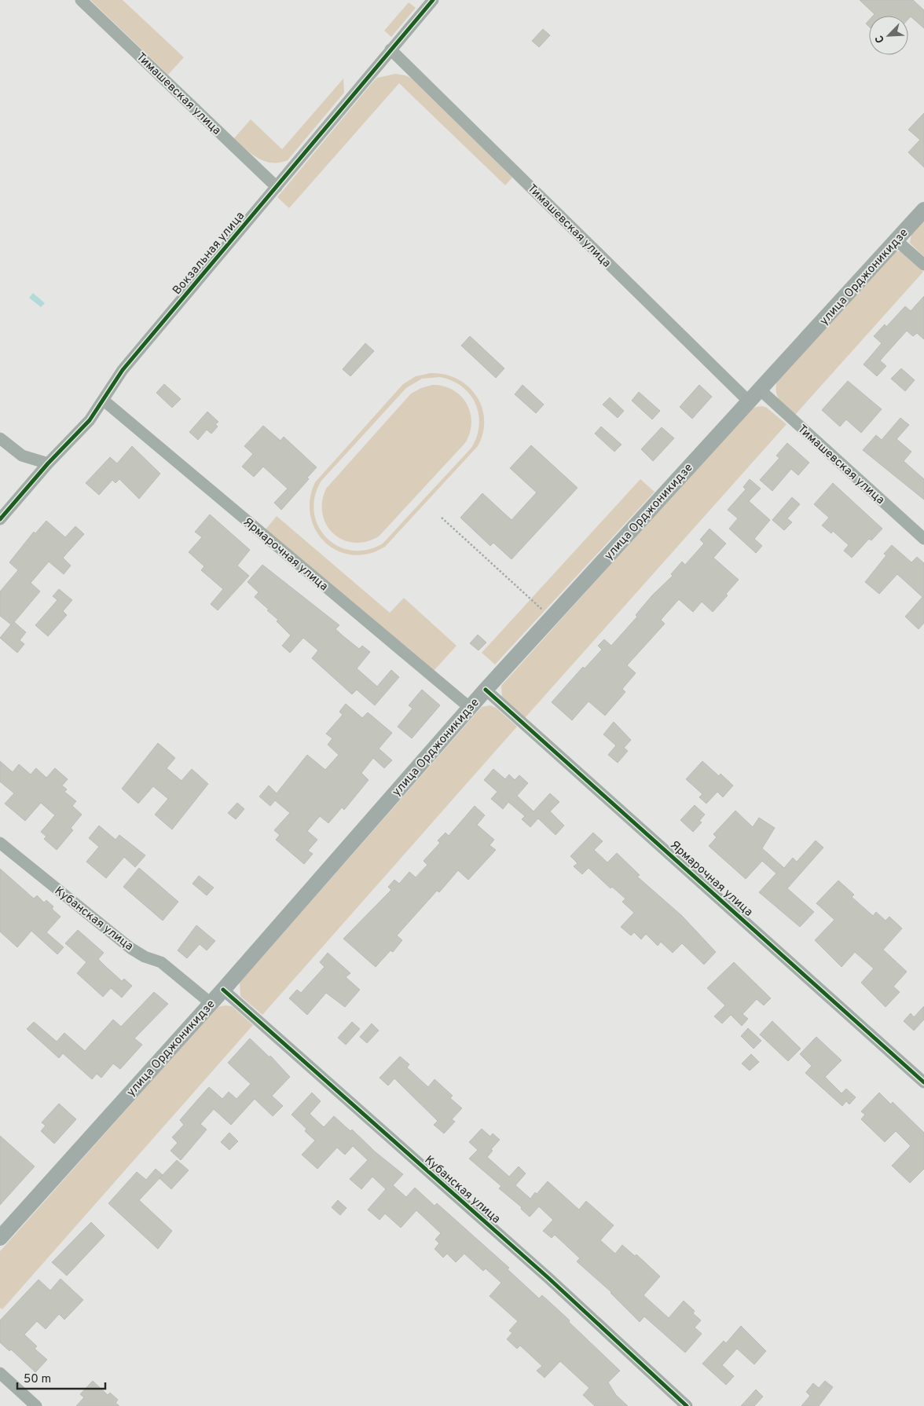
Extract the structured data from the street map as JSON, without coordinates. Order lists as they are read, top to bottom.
{
  "streets": {
    "main road": ["улица Орджоникидзе"],
    "street": [
      "Тимашевская улица",
      "Вокзальная улица",
      "Ярмарочная улица",
      "Кубанская улица"
    ]
  },
  "crossings": [
    ["Тимашевская улица", "Вокзальная улица"],
    ["Тимашевская улица", "улица Орджоникидзе"],
    ["Вокзальная улица", "Ярмарочная улица"],
    ["улица Орджоникидзе", "Ярмарочная улица"],
    ["улица Орджоникидзе", "Кубанская улица"]
  ],
  "scale_bar": "50 m",
  "north": "bottom left"
}
